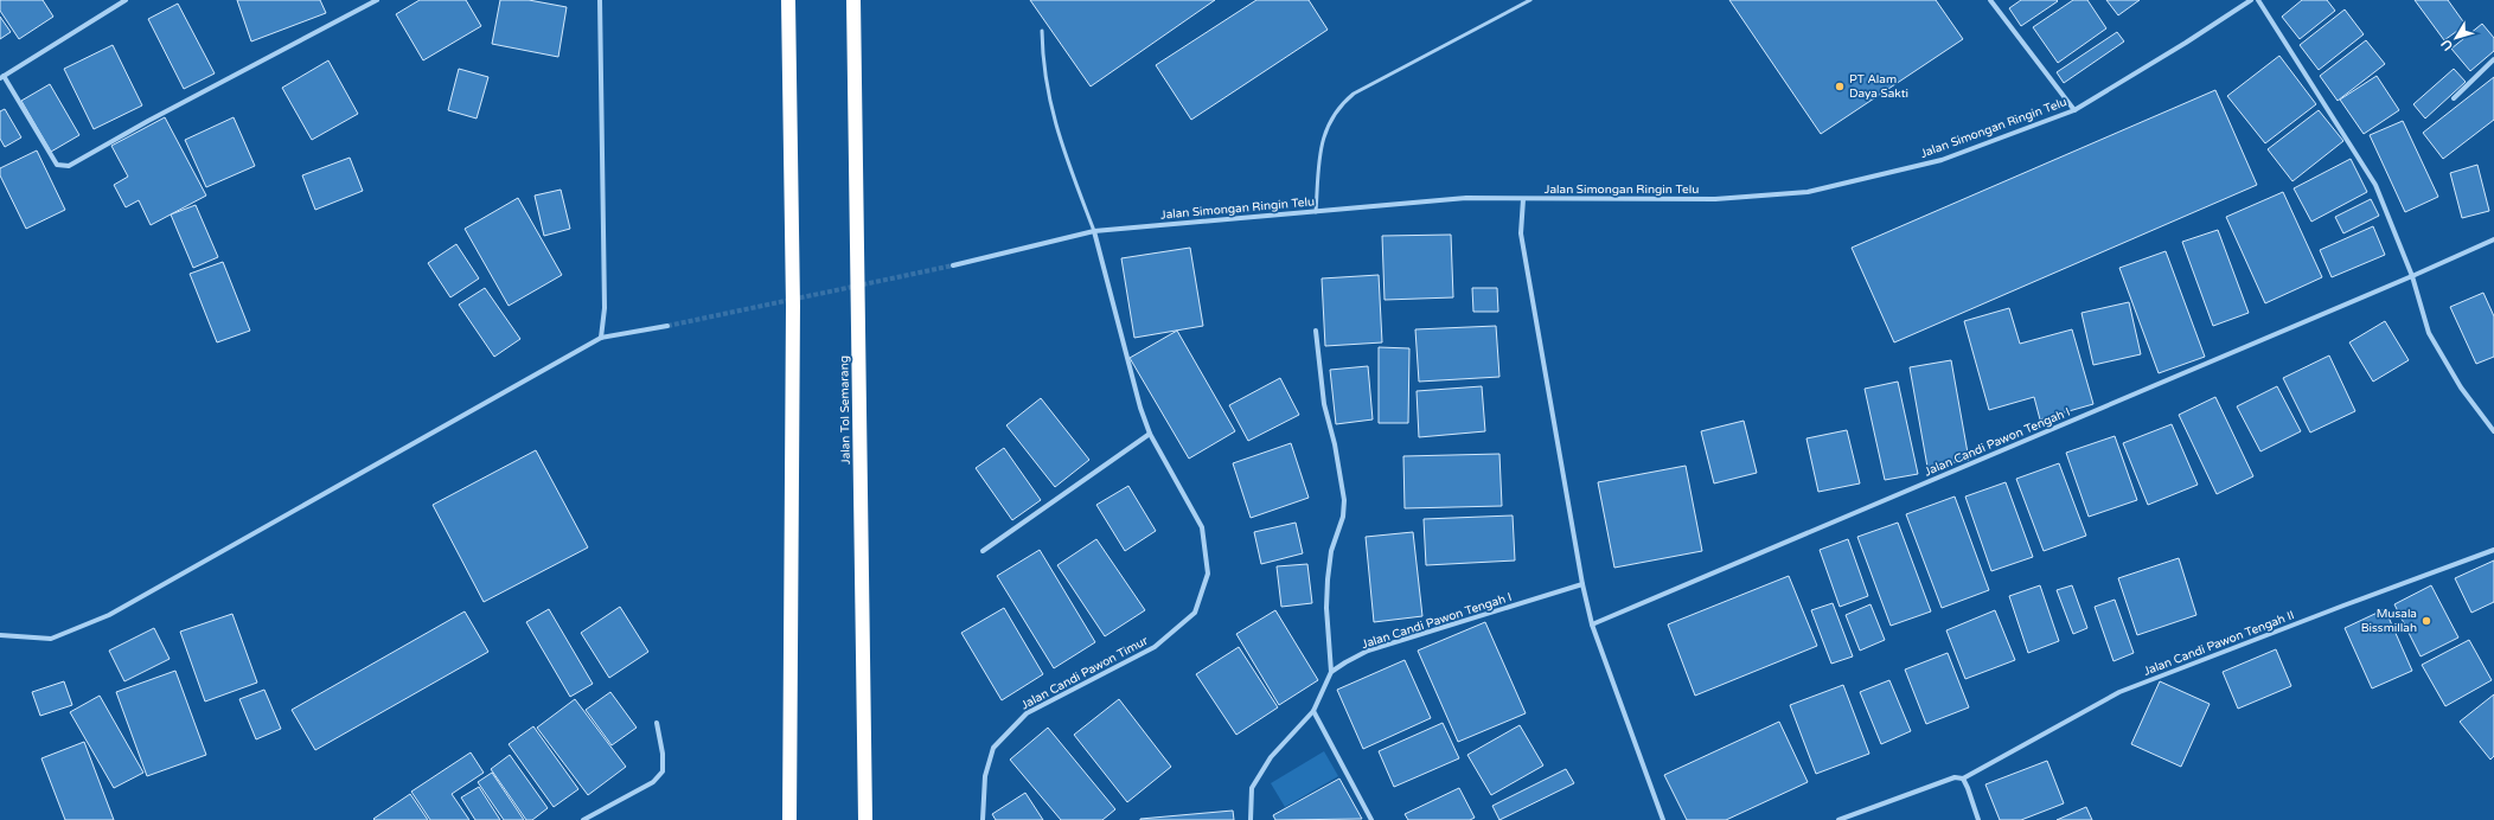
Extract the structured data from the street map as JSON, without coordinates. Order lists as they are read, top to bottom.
{
  "streets": {
    "highway": ["Jalan Tol Semarang"],
    "street": [
      "Jalan Simongan Ringin Telu",
      "Jalan Candi Pawon Tengah I",
      "Jalan Candi Pawon Tengah II",
      "Jalan Candi Pawon Timur"
    ]
  },
  "crossings": [
    ["Jalan Simongan Ringin Telu", "Jalan Candi Pawon Timur"]
  ],
  "places": ["PT Alam Daya Sakti", "Musala Bissmillah"],
  "north": "bottom left"
}
